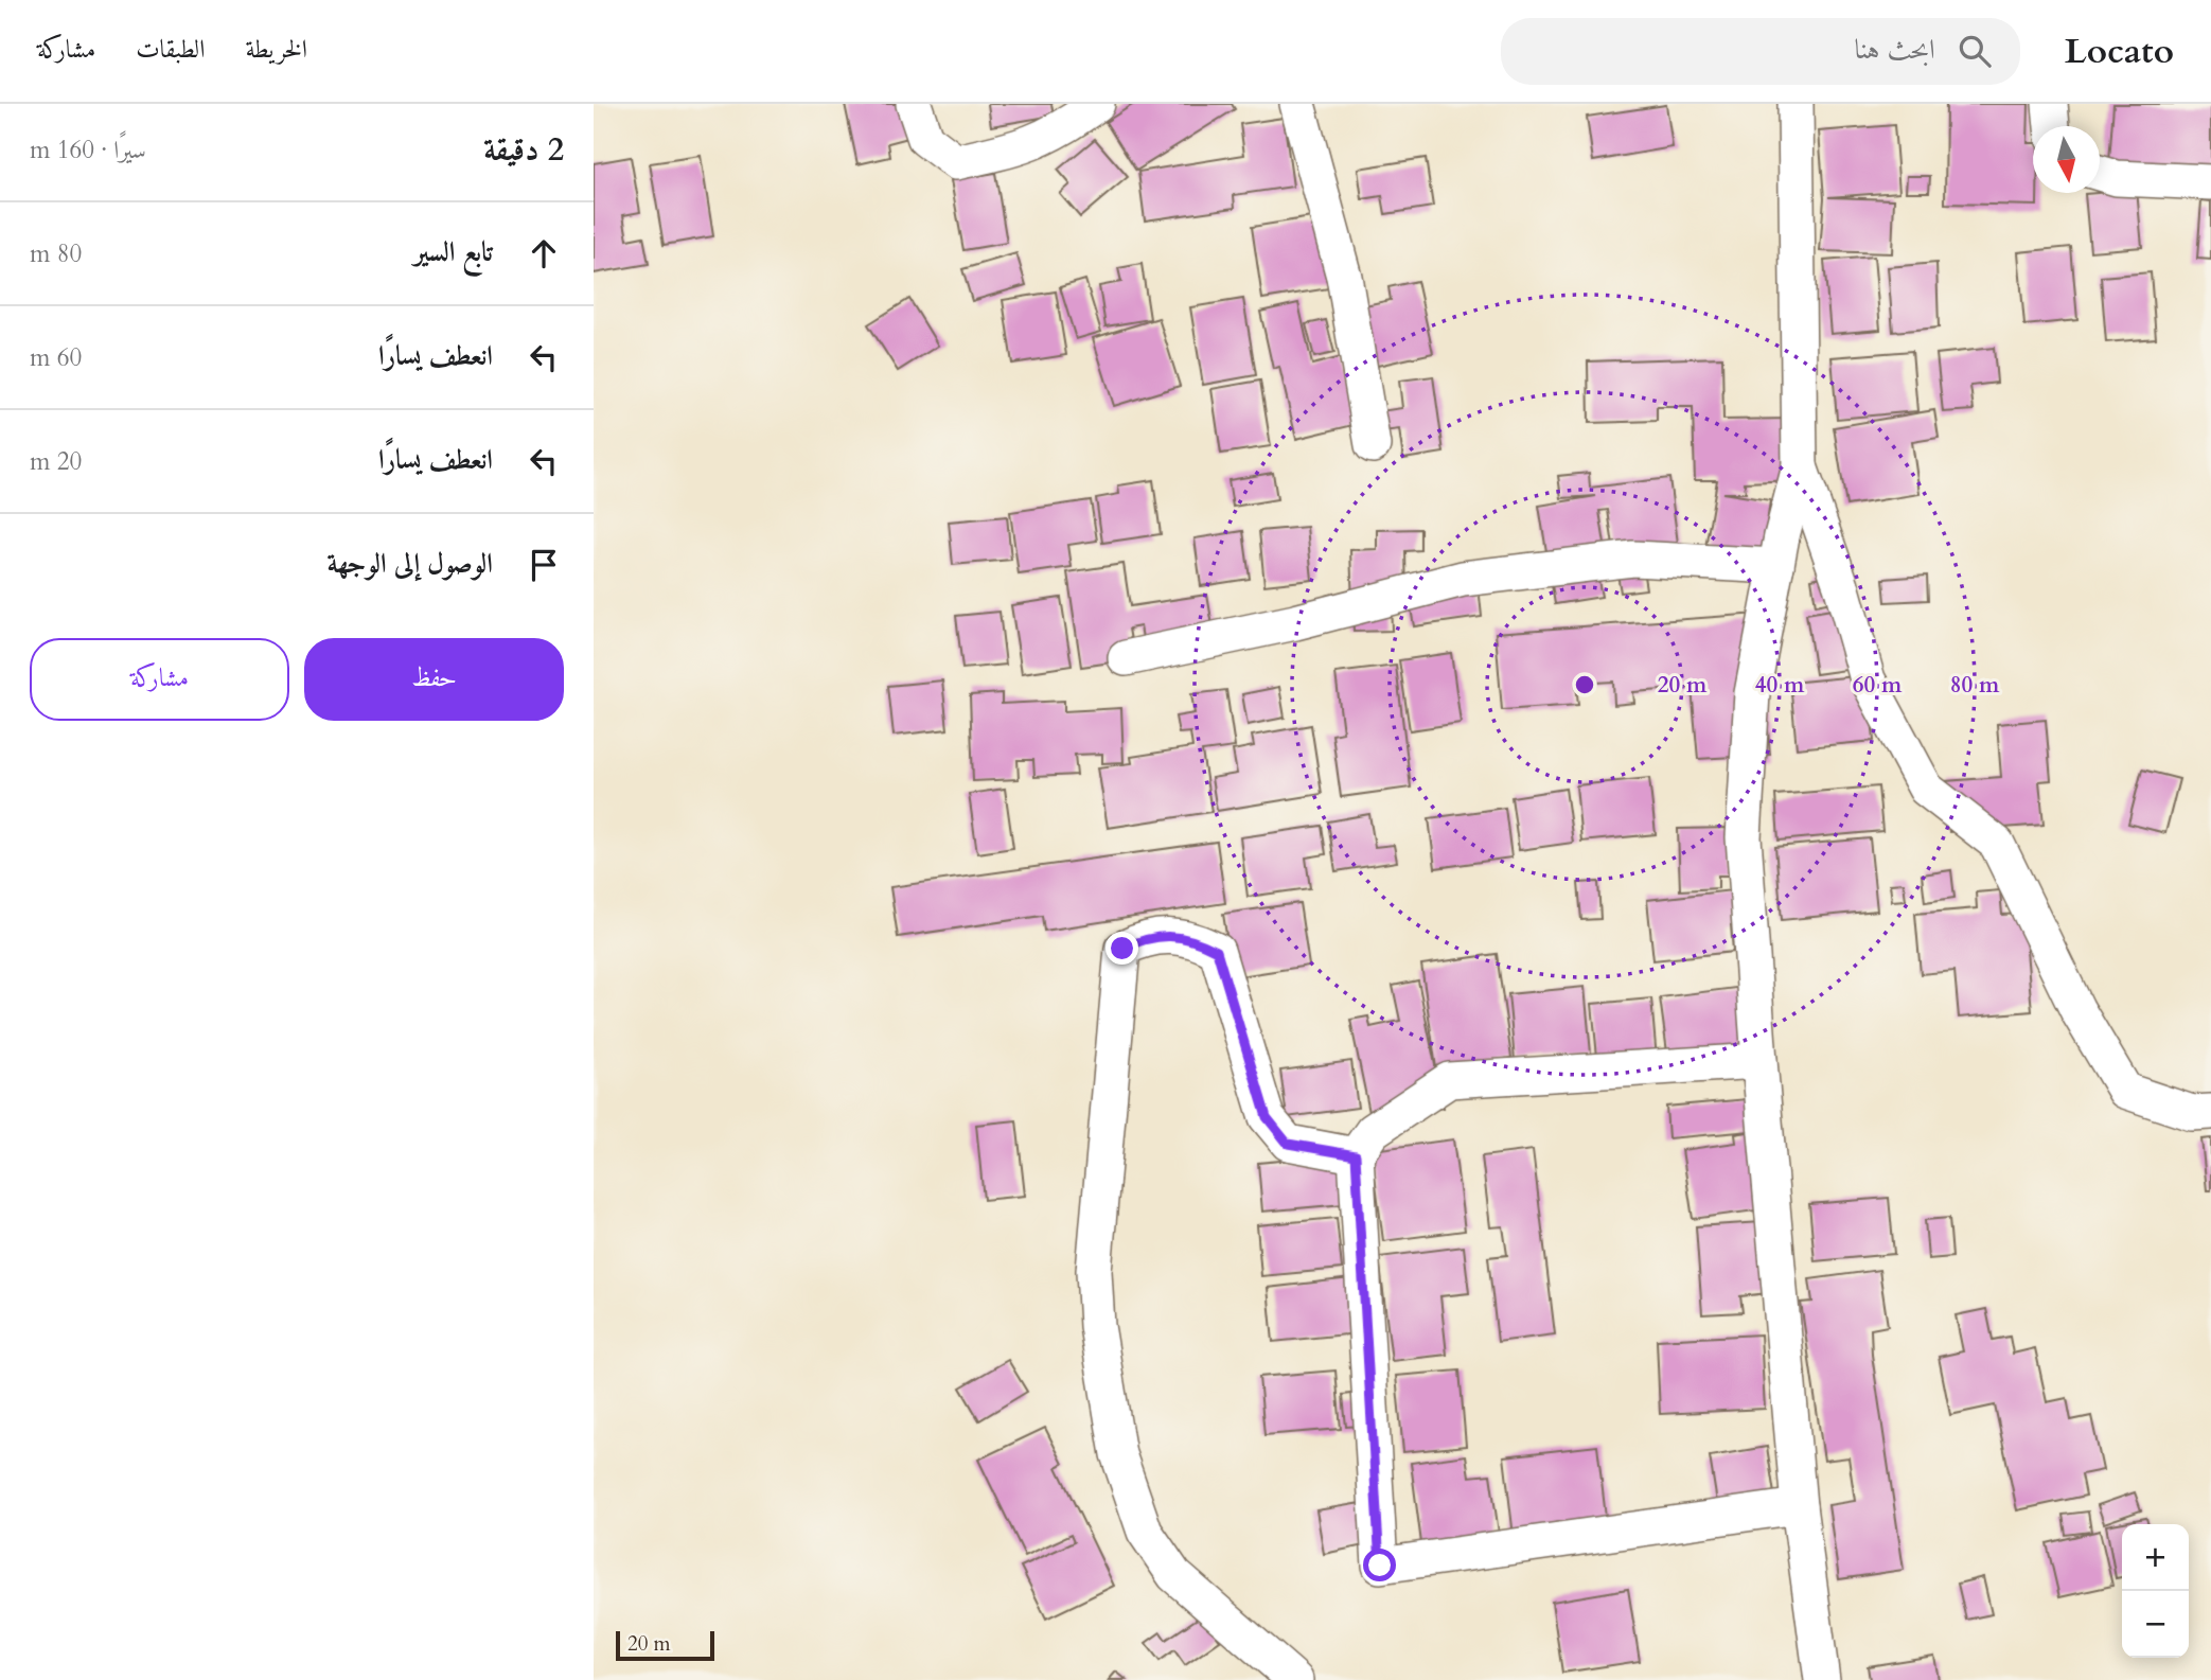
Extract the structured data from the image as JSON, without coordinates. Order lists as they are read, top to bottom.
{
  "scale_bar": "20 m",
  "north": "bottom",
  "page": {
    "header": "Locato",
    "search": "ابحث هنا",
    "nav": ["الخريطة", "الطبقات", "مشاركة"],
    "heading": ["2 دقيقة", "سيرًا · 160 m"],
    "list": [
      ["تابع السير", "80 m"],
      ["انعطف يسارًا", "60 m"],
      ["انعطف يسارًا", "20 m"],
      "الوصول إلى الوجهة"
    ],
    "buttons": ["حفظ", "مشاركة"],
    "map_buttons": ["+", "−"],
    "scale": "20 m"
  },
  "rings": [
    "20 m",
    "40 m",
    "60 m",
    "80 m"
  ]
}
